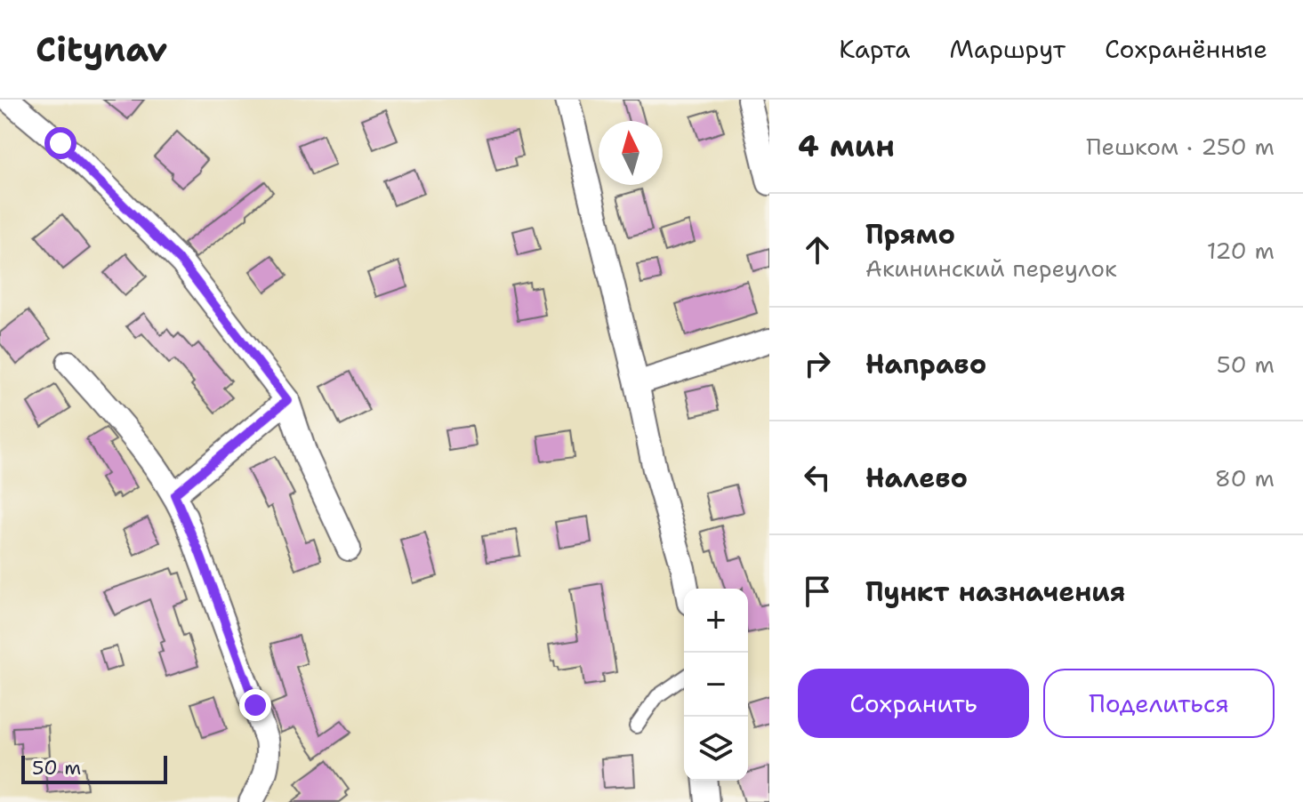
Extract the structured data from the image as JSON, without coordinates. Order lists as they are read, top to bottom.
{
  "scale_bar": "50 m",
  "north": "top",
  "page": {
    "header": "Citynav",
    "nav": ["Карта", "Маршрут", "Сохранённые"],
    "heading": ["4 мин", "Пешком · 250 m"],
    "list": [
      ["Прямо", "Акининский переулок", "120 m"],
      ["Направо", "50 m"],
      ["Налево", "80 m"],
      "Пункт назначения"
    ],
    "map_buttons": ["+", "−"],
    "buttons": ["Сохранить", "Поделиться"],
    "scale": "50 m"
  }
}
